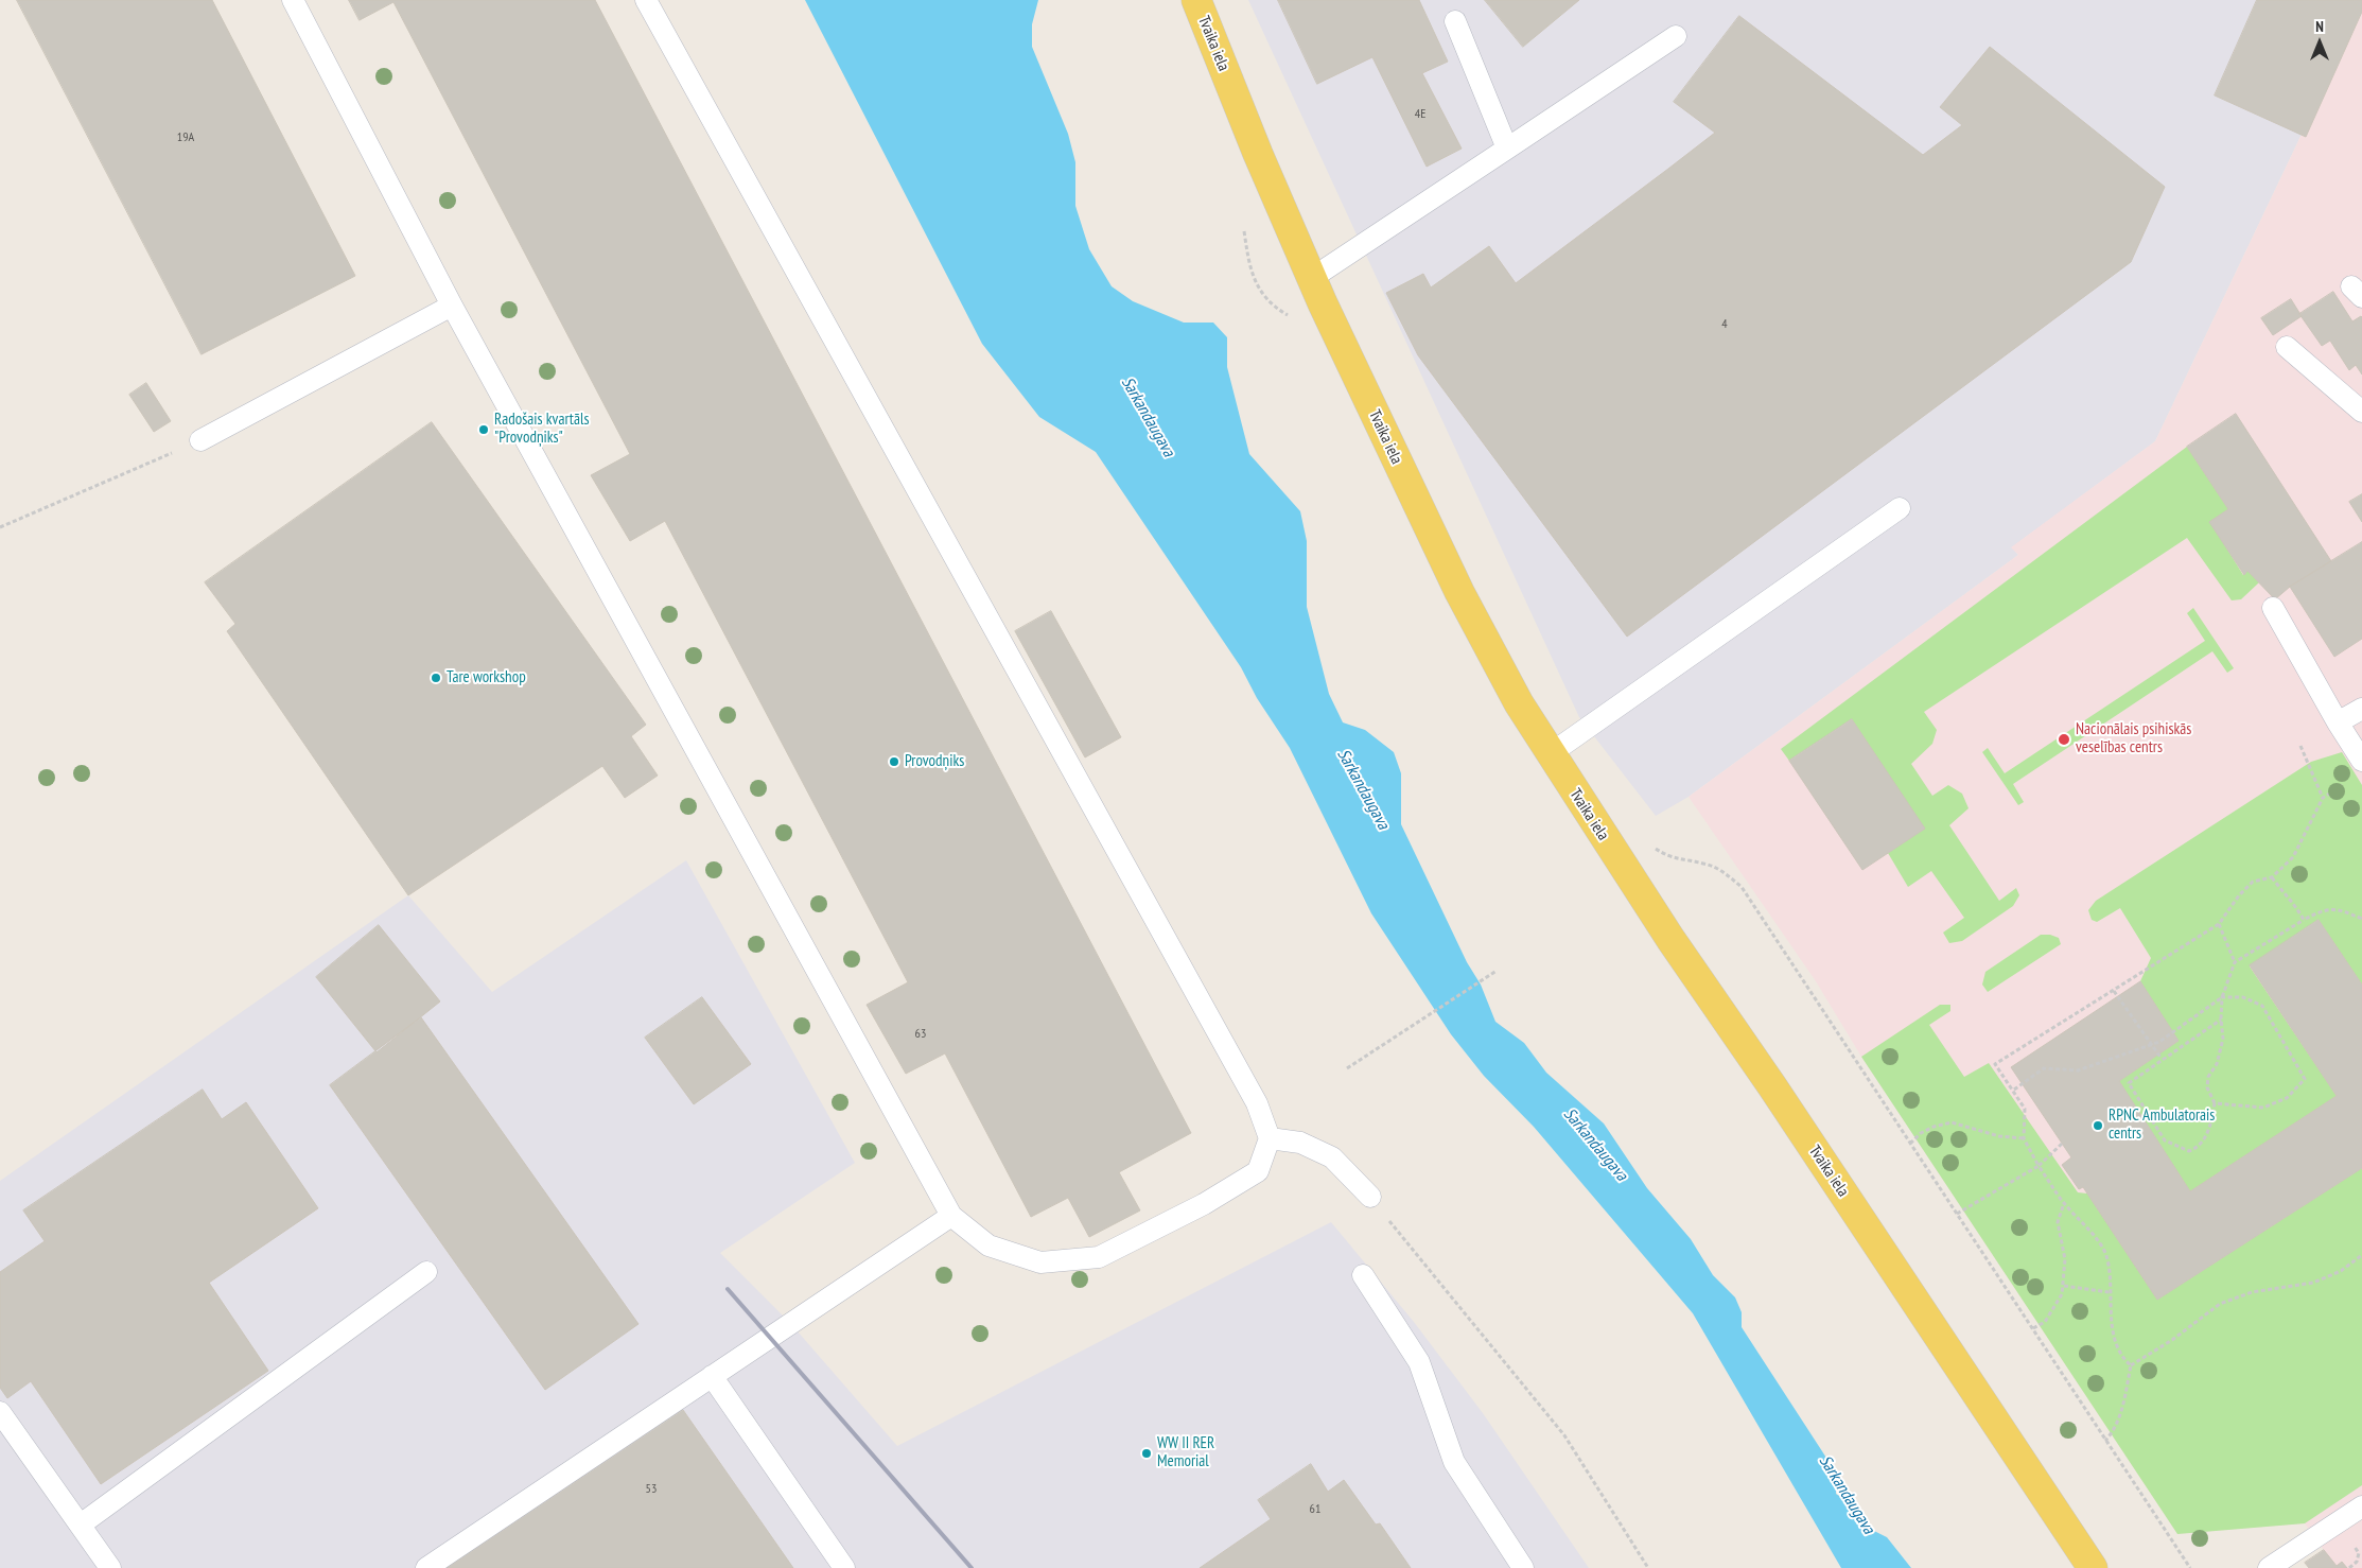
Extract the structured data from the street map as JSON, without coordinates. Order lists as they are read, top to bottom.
{
  "streets": {
    "main road": ["Tvaika iela"]
  },
  "water": ["Sarkandaugava"],
  "places": [
    "Radošais kvartāls \"Provodņiks\"",
    "Tare workshop",
    "Nacionālais psihiskās veselības centrs",
    "Provodņiks",
    "RPNC Ambulatorais centrs",
    "WW II RER Memorial"
  ],
  "house_numbers": [
    "4E",
    "19A",
    "4",
    "63",
    "53",
    "61"
  ],
  "north": "top"
}
